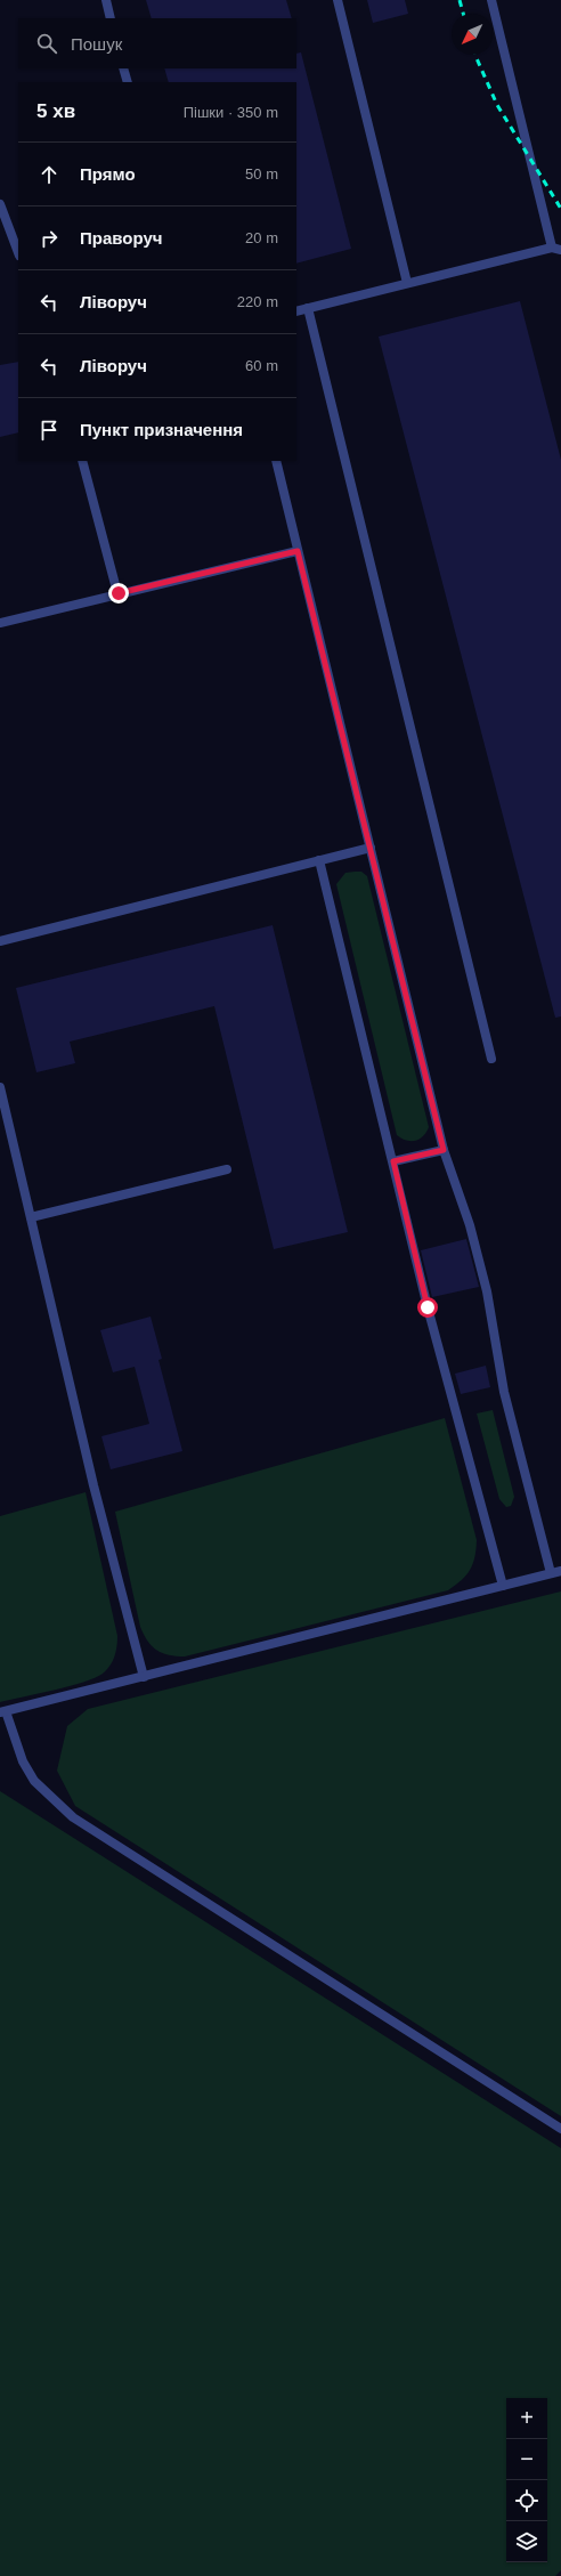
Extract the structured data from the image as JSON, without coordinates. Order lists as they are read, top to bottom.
{
  "north": "bottom left",
  "page": {
    "search": "Пошук",
    "heading": ["5 хв", "Пішки · 350 m"],
    "list": [
      ["Прямо", "50 m"],
      ["Праворуч", "20 m"],
      ["Ліворуч", "220 m"],
      ["Ліворуч", "60 m"],
      "Пункт призначення"
    ],
    "map_buttons": ["+", "−"]
  }
}
